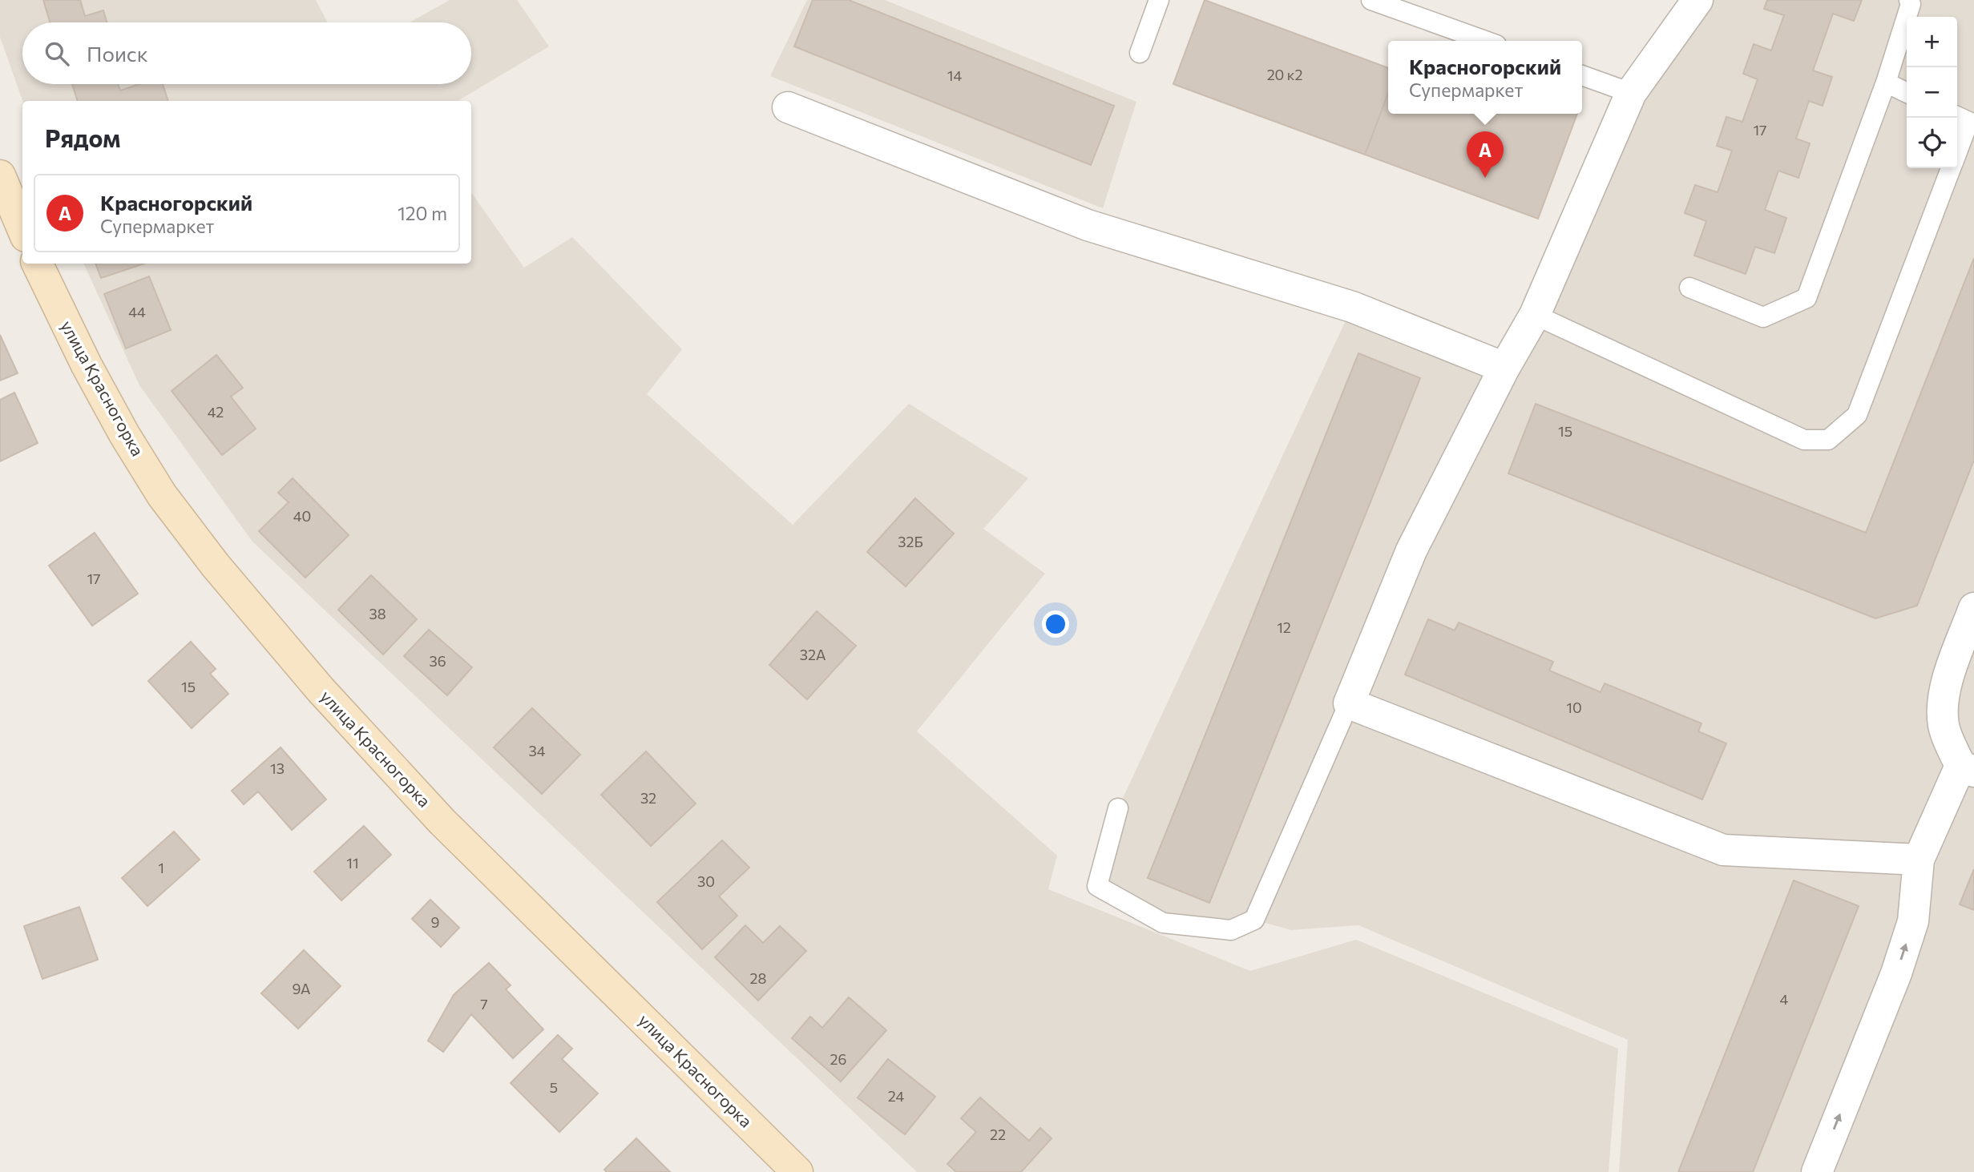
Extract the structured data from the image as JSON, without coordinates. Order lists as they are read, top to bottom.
{
  "streets": {
    "main road": ["улица Красногорка"]
  },
  "house_numbers": [
    "20 к2",
    "14",
    "17",
    "44",
    "42",
    "15",
    "40",
    "32Б",
    "17",
    "38",
    "12",
    "32А",
    "36",
    "15",
    "10",
    "34",
    "13",
    "32",
    "11",
    "1",
    "30",
    "9",
    "28",
    "9А",
    "4",
    "7",
    "26",
    "5",
    "24",
    "22"
  ],
  "page": {
    "map_buttons": ["+", "−"],
    "search": "Поиск",
    "popup": ["Красногорский", "Супермаркет"],
    "heading": "Рядом",
    "pins": "A",
    "list": [
      {
        "mark": "A",
        "name": "Красногорский",
        "note": "Супермаркет",
        "value": "120 m"
      }
    ]
  }
}
